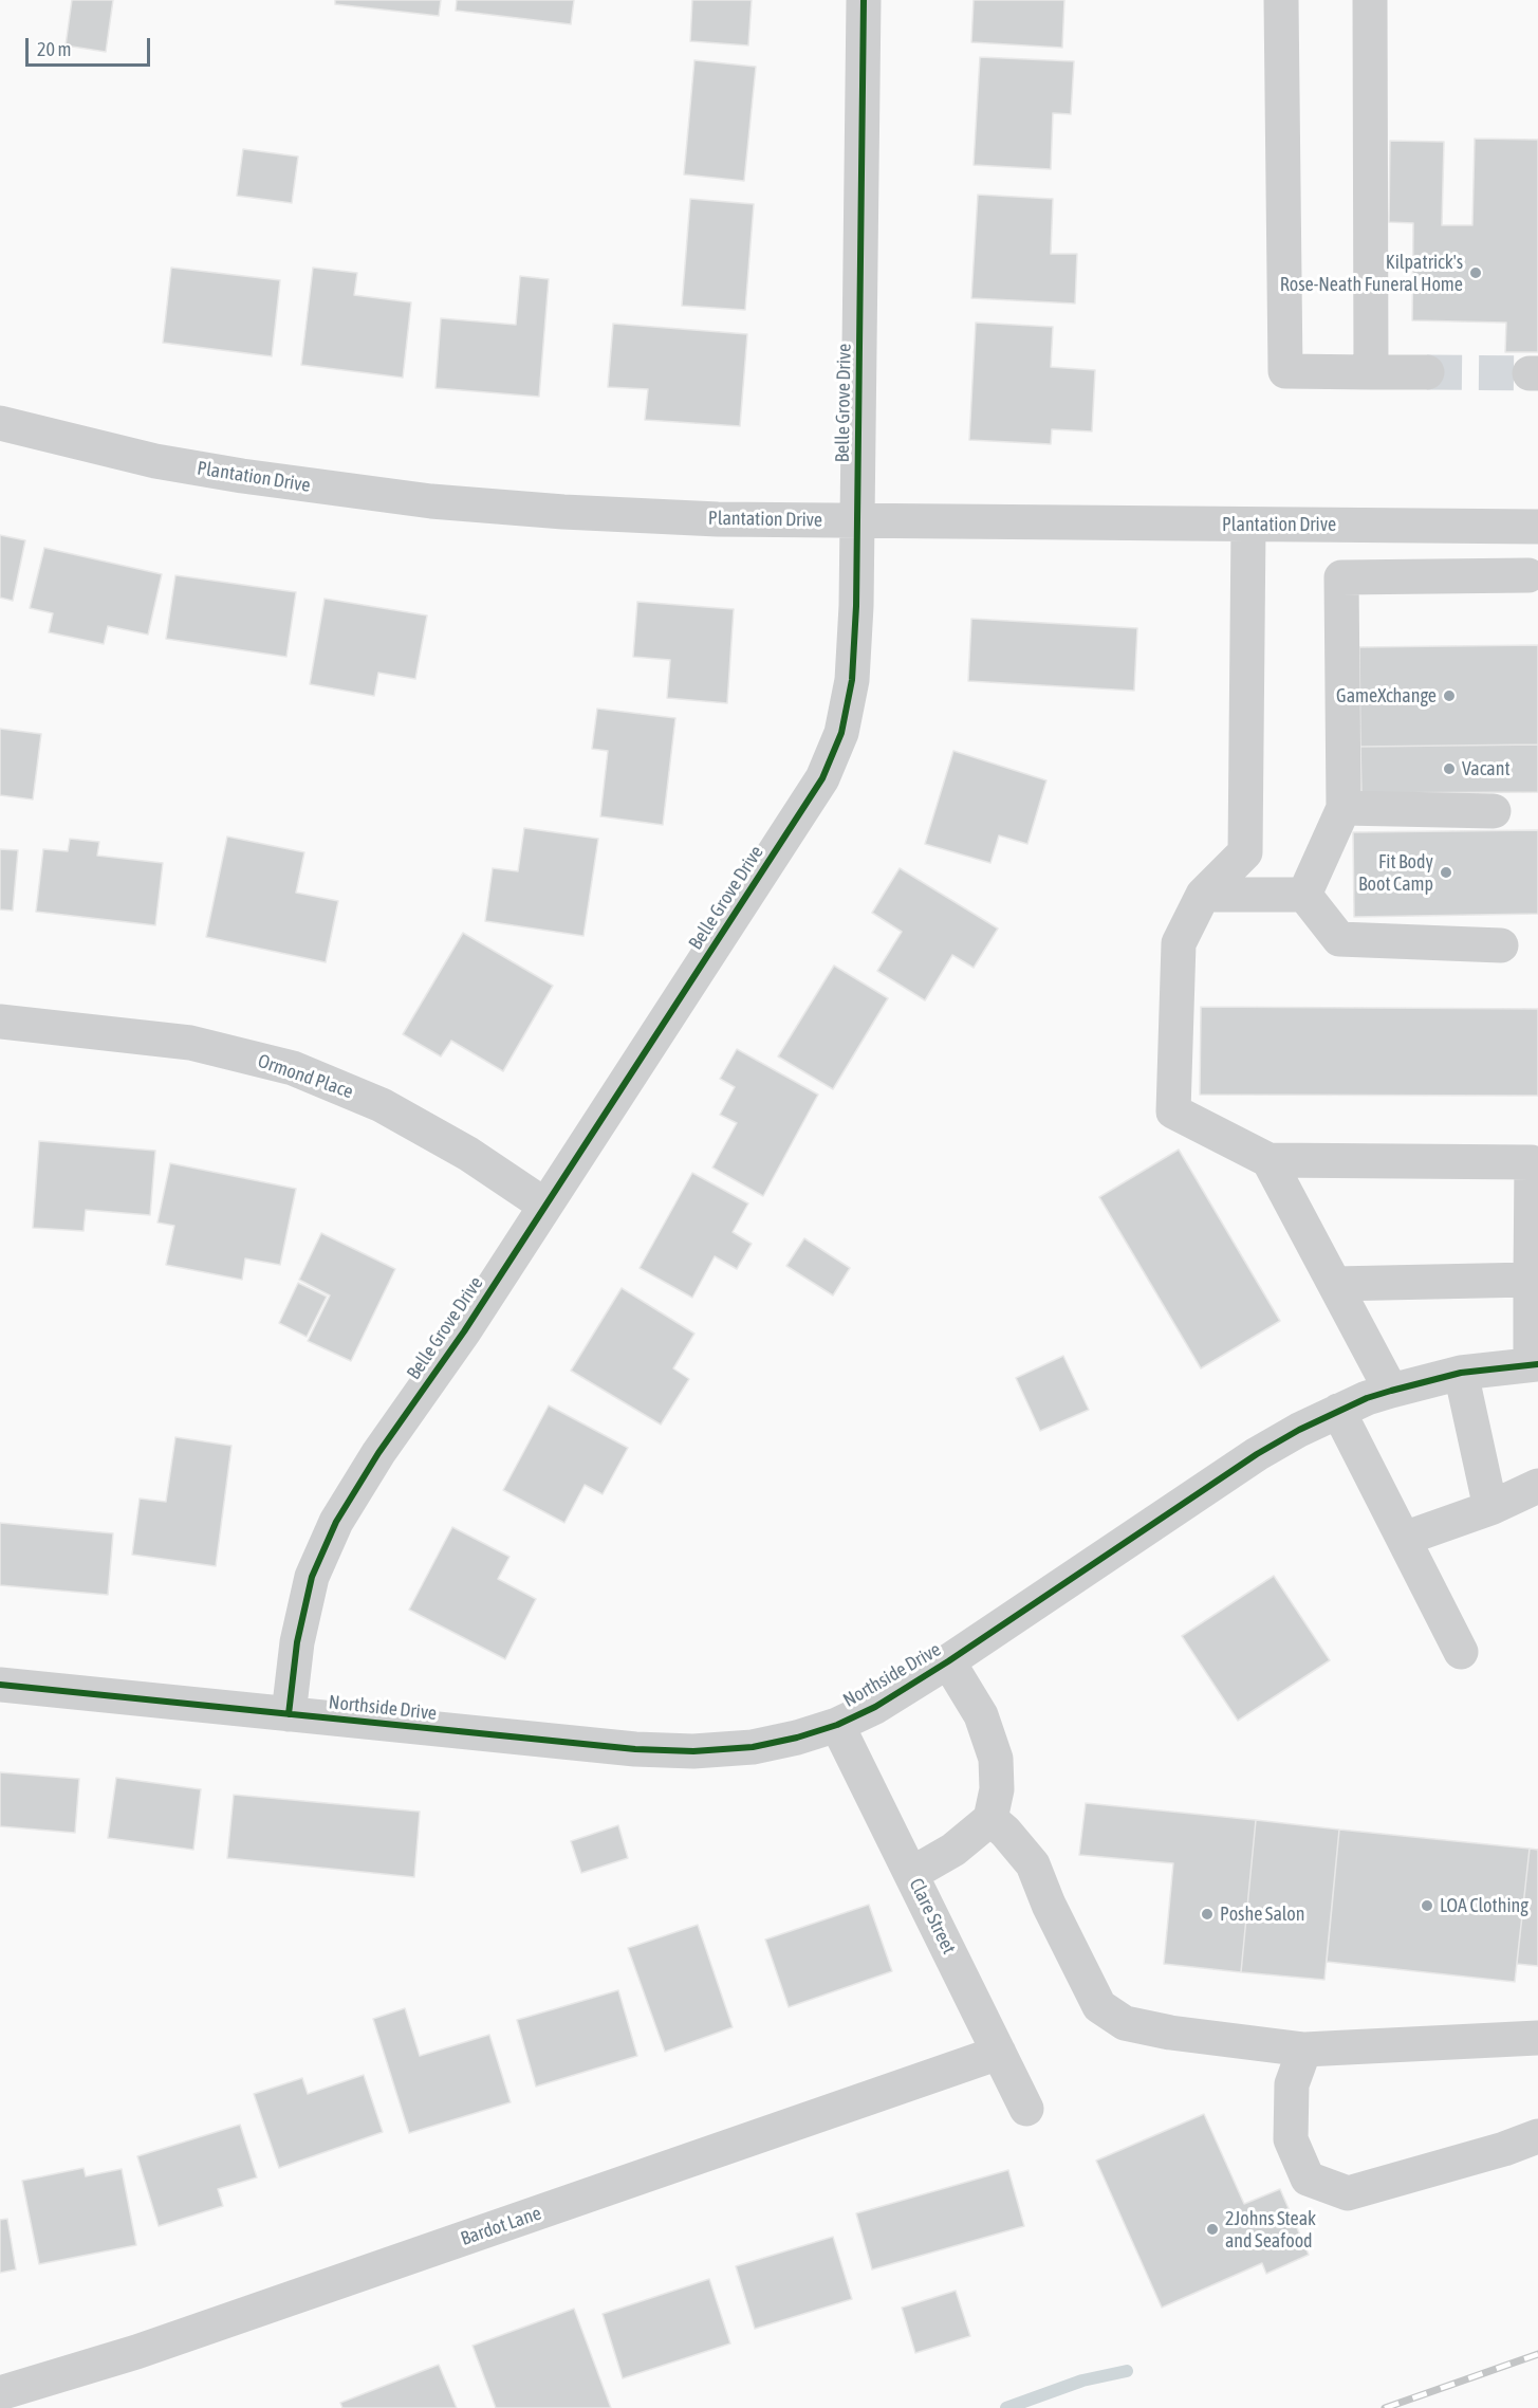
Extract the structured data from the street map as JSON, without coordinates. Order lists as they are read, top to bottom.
{
  "streets": {
    "street": [
      "Belle Grove Drive",
      "Plantation Drive",
      "Ormond Place",
      "Northside Drive",
      "Clare Street",
      "Bardot Lane"
    ]
  },
  "crossings": [
    ["Belle Grove Drive", "Plantation Drive"],
    ["Belle Grove Drive", "Ormond Place"],
    ["Belle Grove Drive", "Northside Drive"],
    ["Northside Drive", "Clare Street"],
    ["Clare Street", "Bardot Lane"]
  ],
  "places": [
    "Kilpatrick's Rose-Neath Funeral Home",
    "GameXchange",
    "Vacant",
    "Fit Body Boot Camp",
    "LOA Clothing",
    "Poshe Salon",
    "2Johns Steak and Seafood"
  ],
  "scale_bar": "20 m"
}
